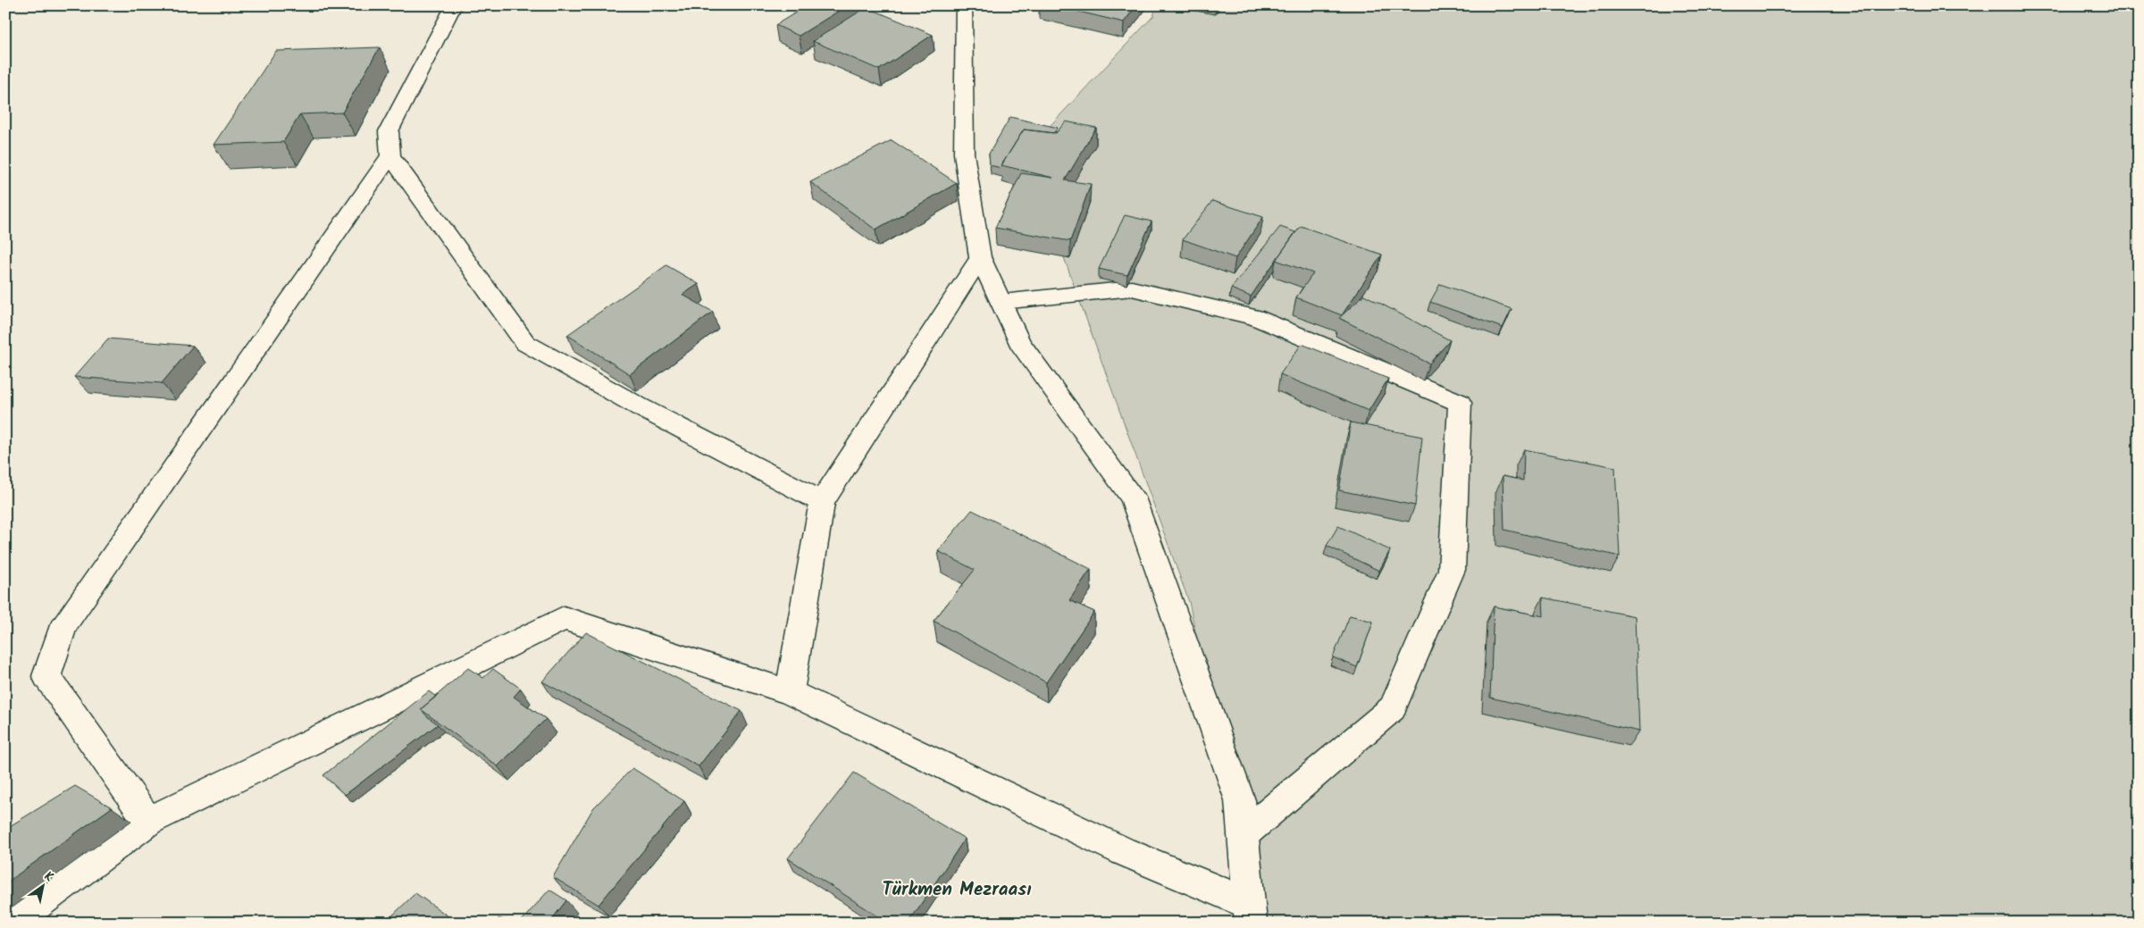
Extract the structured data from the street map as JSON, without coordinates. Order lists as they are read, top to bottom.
{
  "districts": ["Türkmen Mezraası"],
  "north": "top right"
}
